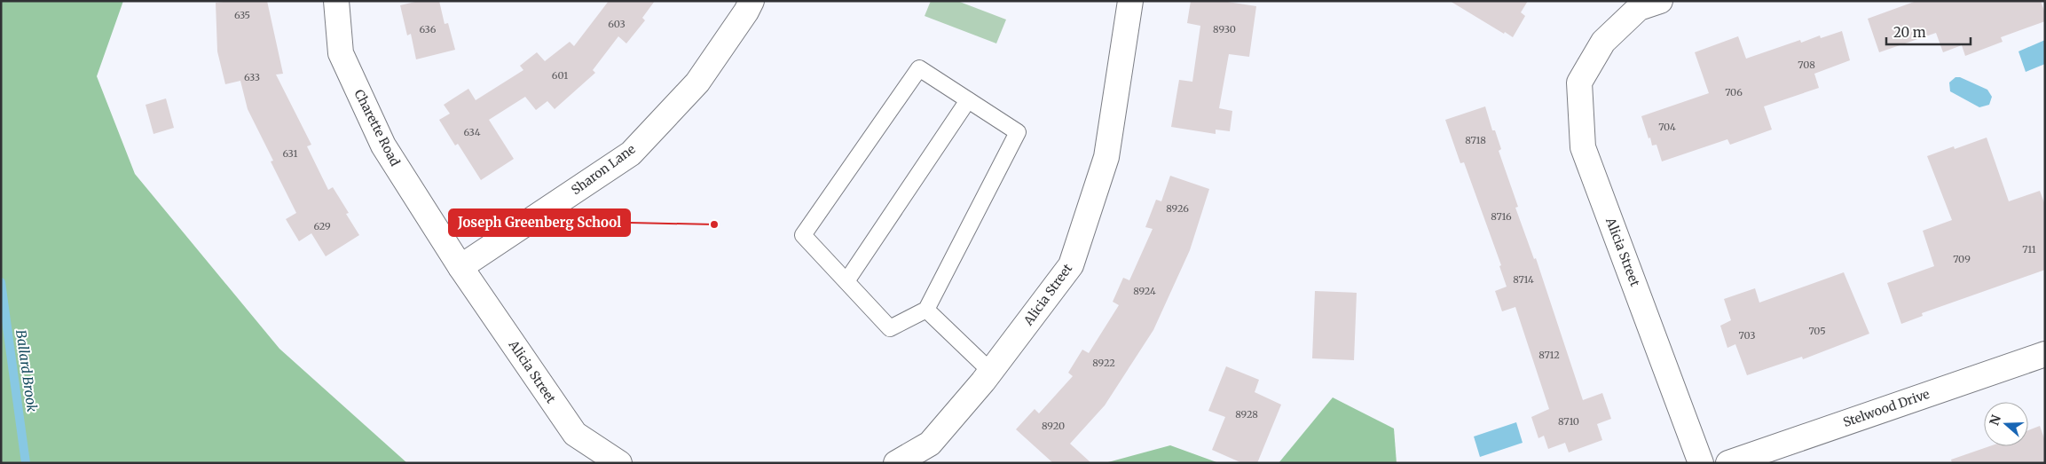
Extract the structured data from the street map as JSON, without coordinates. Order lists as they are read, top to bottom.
{
  "streets": {
    "street": [
      "Charette Road",
      "Sharon Lane",
      "Alicia Street",
      "Stelwood Drive"
    ]
  },
  "crossings": [
    ["Charette Road", "Sharon Lane"],
    ["Charette Road", "Alicia Street"],
    ["Sharon Lane", "Alicia Street"]
  ],
  "water": ["Ballard Brook"],
  "places": ["Joseph Greenberg School"],
  "house_numbers": [
    "635",
    "603",
    "636",
    "8930",
    "708",
    "601",
    "633",
    "706",
    "704",
    "634",
    "8718",
    "631",
    "8926",
    "8716",
    "629",
    "711",
    "709",
    "8714",
    "8924",
    "705",
    "703",
    "8712",
    "8922",
    "8928",
    "8710",
    "8920"
  ],
  "scale_bar": "20 m",
  "north": "left"
}
